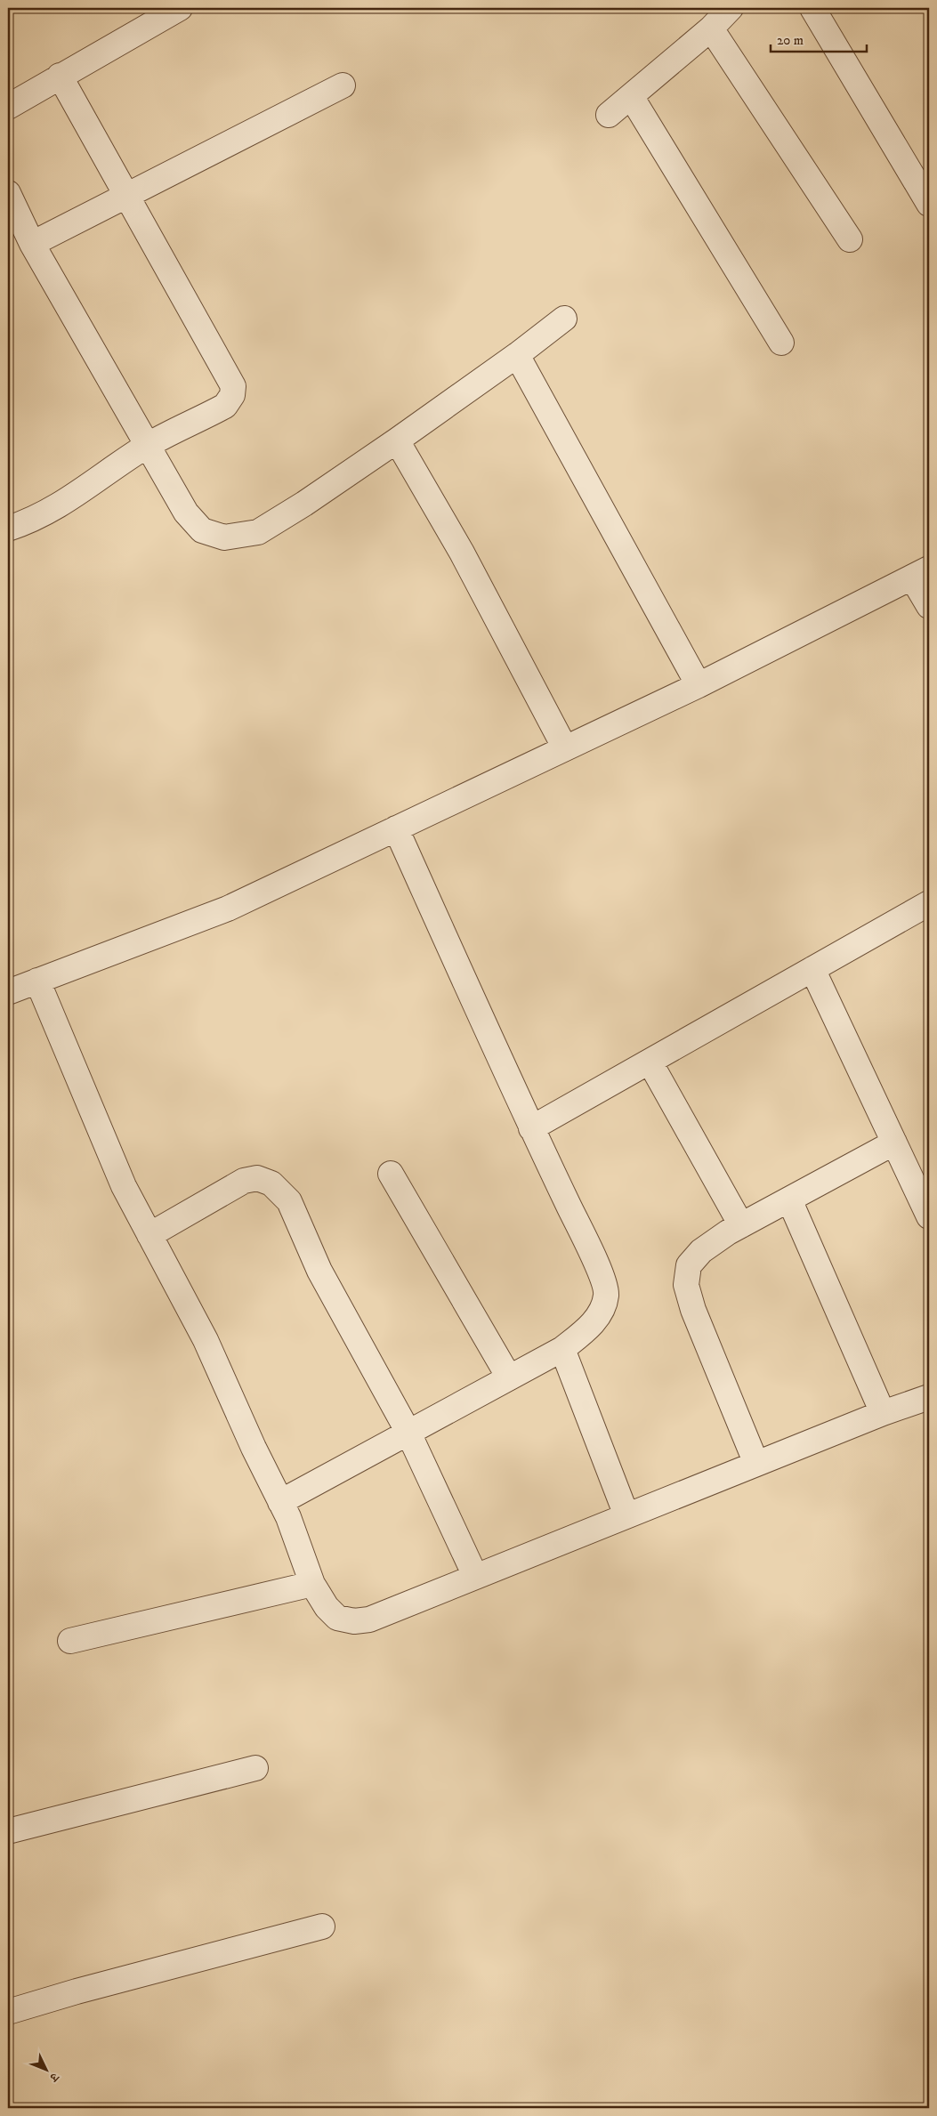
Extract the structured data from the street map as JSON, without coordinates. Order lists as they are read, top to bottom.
{
  "scale_bar": "20 m",
  "north": "bottom right"
}
